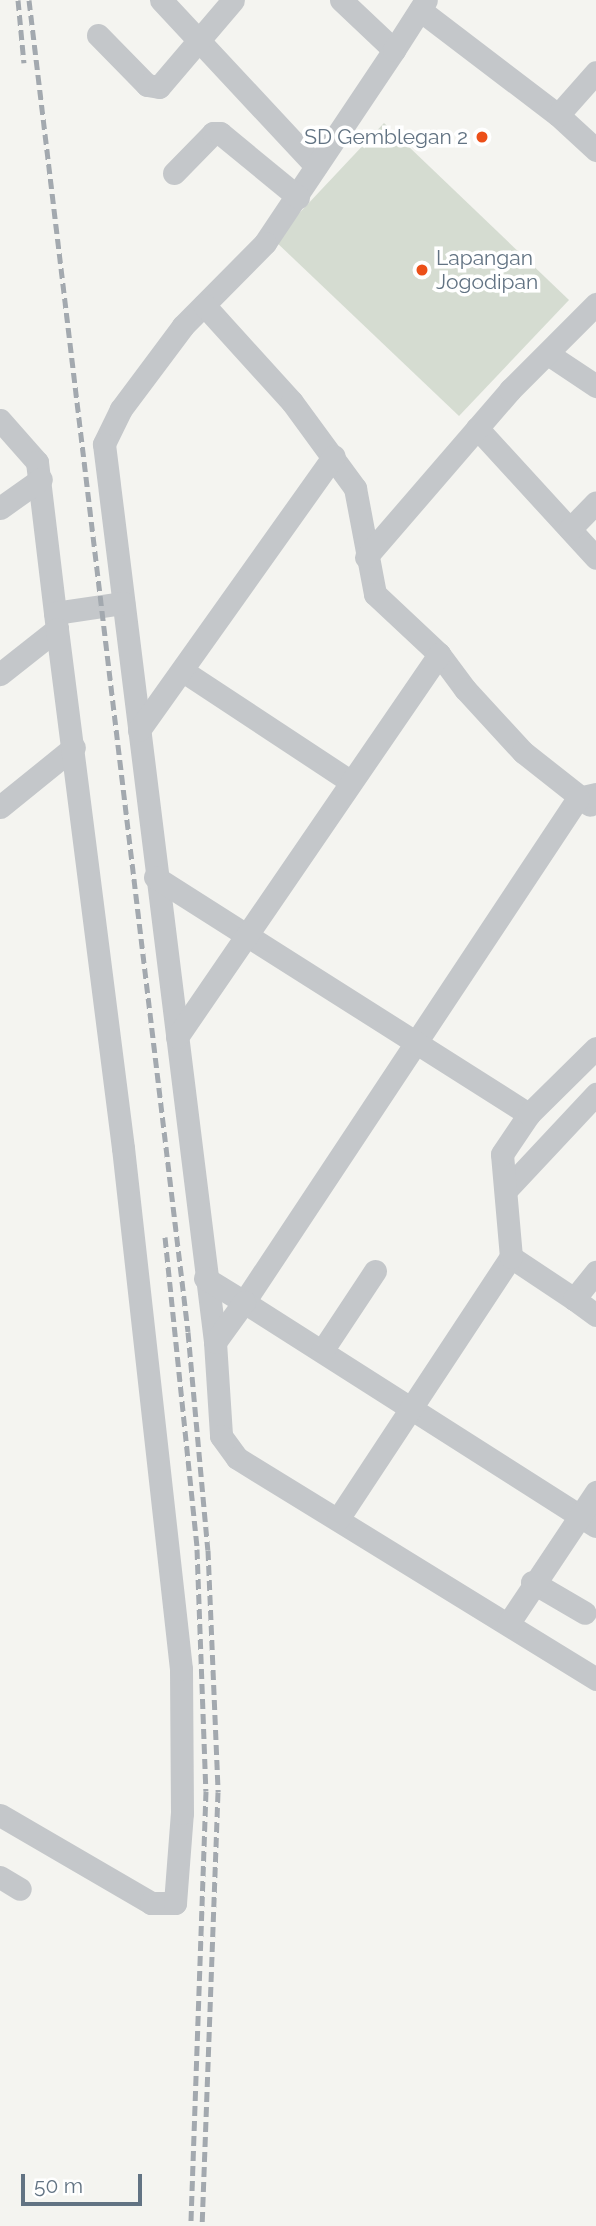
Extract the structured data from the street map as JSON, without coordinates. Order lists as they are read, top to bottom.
{
  "places": ["SD Gemblegan 2", "Lapangan Jogodipan"],
  "scale_bar": "50 m"
}
